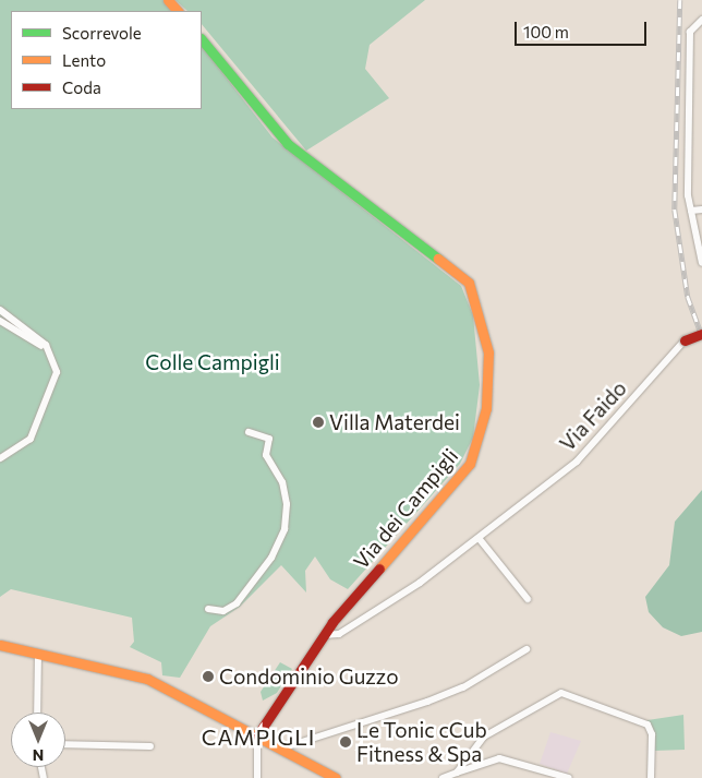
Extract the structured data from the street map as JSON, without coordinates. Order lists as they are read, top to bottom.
{
  "streets": {
    "street": ["Via Faido", "Via dei Campigli"]
  },
  "crossings": [
    ["Via Faido", "Via dei Campigli"]
  ],
  "districts": ["CAMPIGLI"],
  "parks": ["Colle Campigli"],
  "places": ["Villa Materdei", "Condominio Guzzo", "Le Tonic cCub Fitness & Spa"],
  "legend": ["Scorrevole", "Lento", "Coda"],
  "scale_bar": "100 m",
  "north": "bottom"
}
